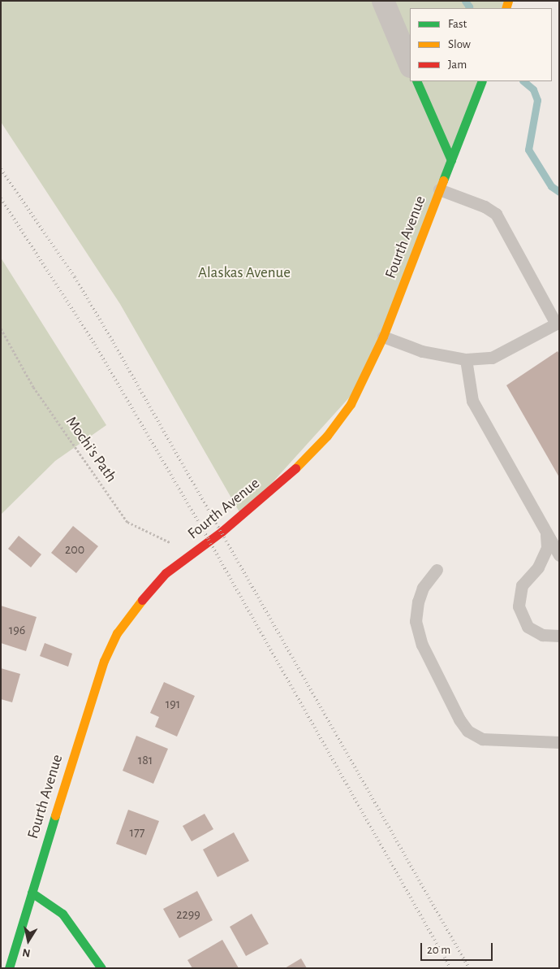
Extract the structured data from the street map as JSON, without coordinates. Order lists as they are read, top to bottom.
{
  "streets": {
    "street": ["Fourth Avenue"],
    "path": ["Mochi's Path"]
  },
  "crossings": [
    ["Fourth Avenue", "Mochi's Path"]
  ],
  "parks": ["Alaskas Avenue"],
  "house_numbers": [
    "200",
    "196",
    "191",
    "181",
    "177",
    "2299"
  ],
  "legend": ["Fast", "Slow", "Jam"],
  "scale_bar": "20 m",
  "north": "bottom"
}
